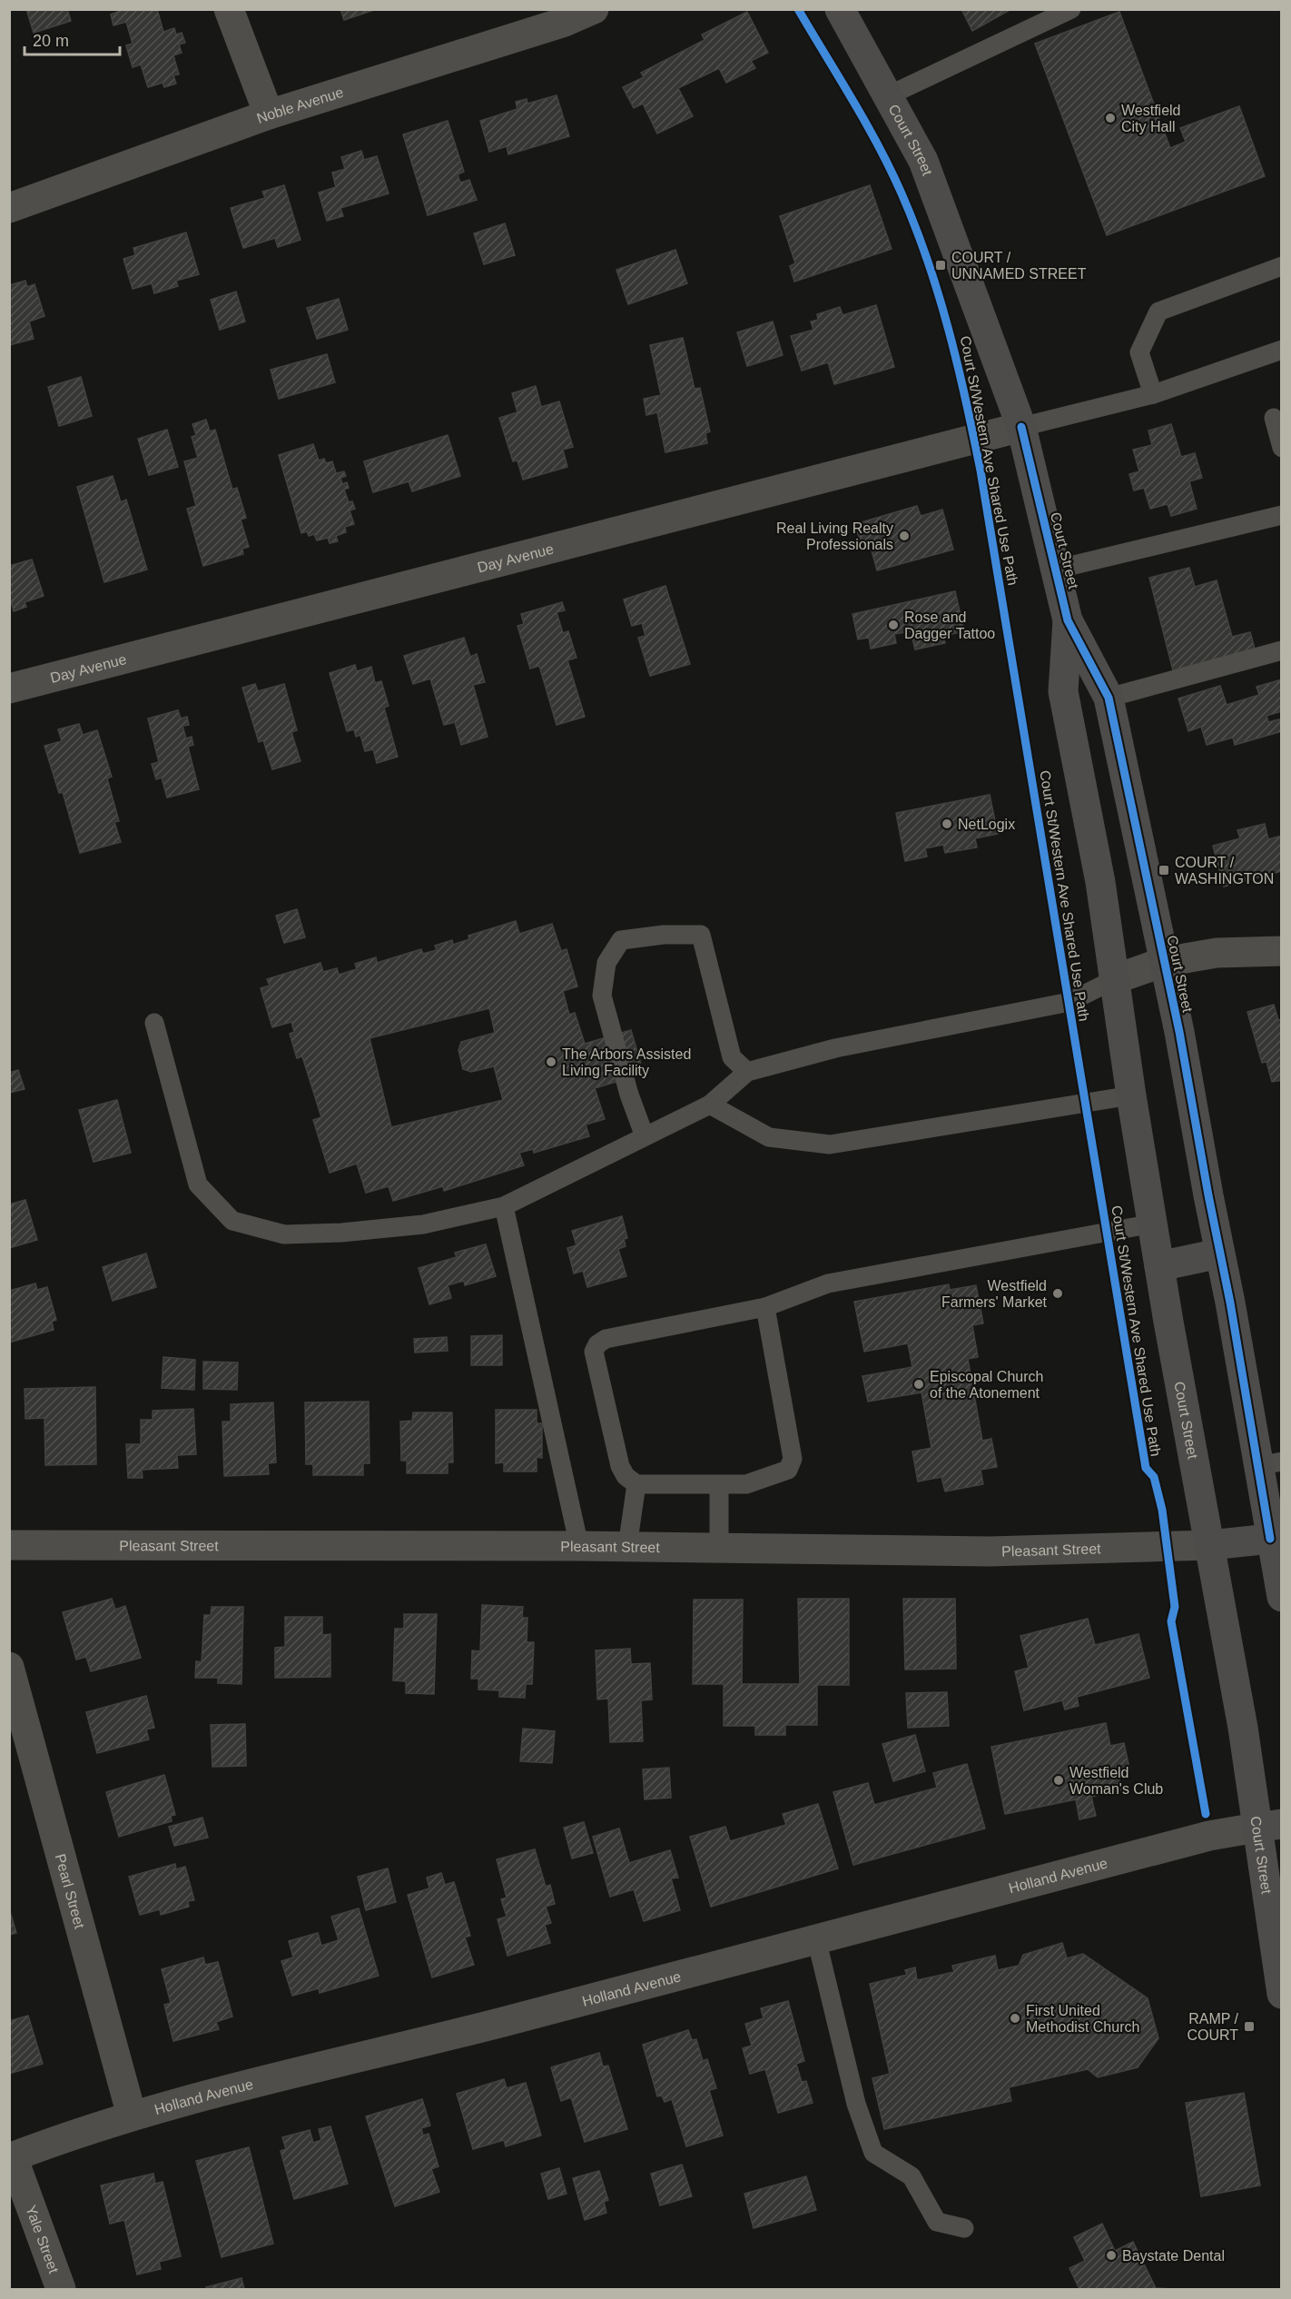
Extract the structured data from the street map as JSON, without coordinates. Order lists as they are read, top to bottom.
{
  "streets": {
    "main road": ["Court Street"],
    "street": [
      "Noble Avenue",
      "Day Avenue",
      "Pleasant Street",
      "Holland Avenue",
      "Pearl Street",
      "Yale Street"
    ],
    "cycle path": ["Court St/Western Ave Shared Use Path"]
  },
  "crossings": [
    ["Court Street", "Day Avenue"],
    ["Court Street", "Pleasant Street"],
    ["Court Street", "Holland Avenue"],
    ["Holland Avenue", "Pearl Street"],
    ["Holland Avenue", "Yale Street"]
  ],
  "places": {
    "other": [
      "Westfield City Hall",
      "Real Living Realty Professionals",
      "Rose and Dagger Tattoo",
      "NetLogix",
      "The Arbors Assisted Living Facility",
      "Westfield Farmers' Market",
      "Episcopal Church of the Atonement",
      "Westfield Woman's Club",
      "First United Methodist Church",
      "Baystate Dental"
    ],
    "transit": ["COURT / UNNAMED STREET", "COURT / WASHINGTON", "RAMP / COURT"]
  },
  "scale_bar": "20 m"
}
